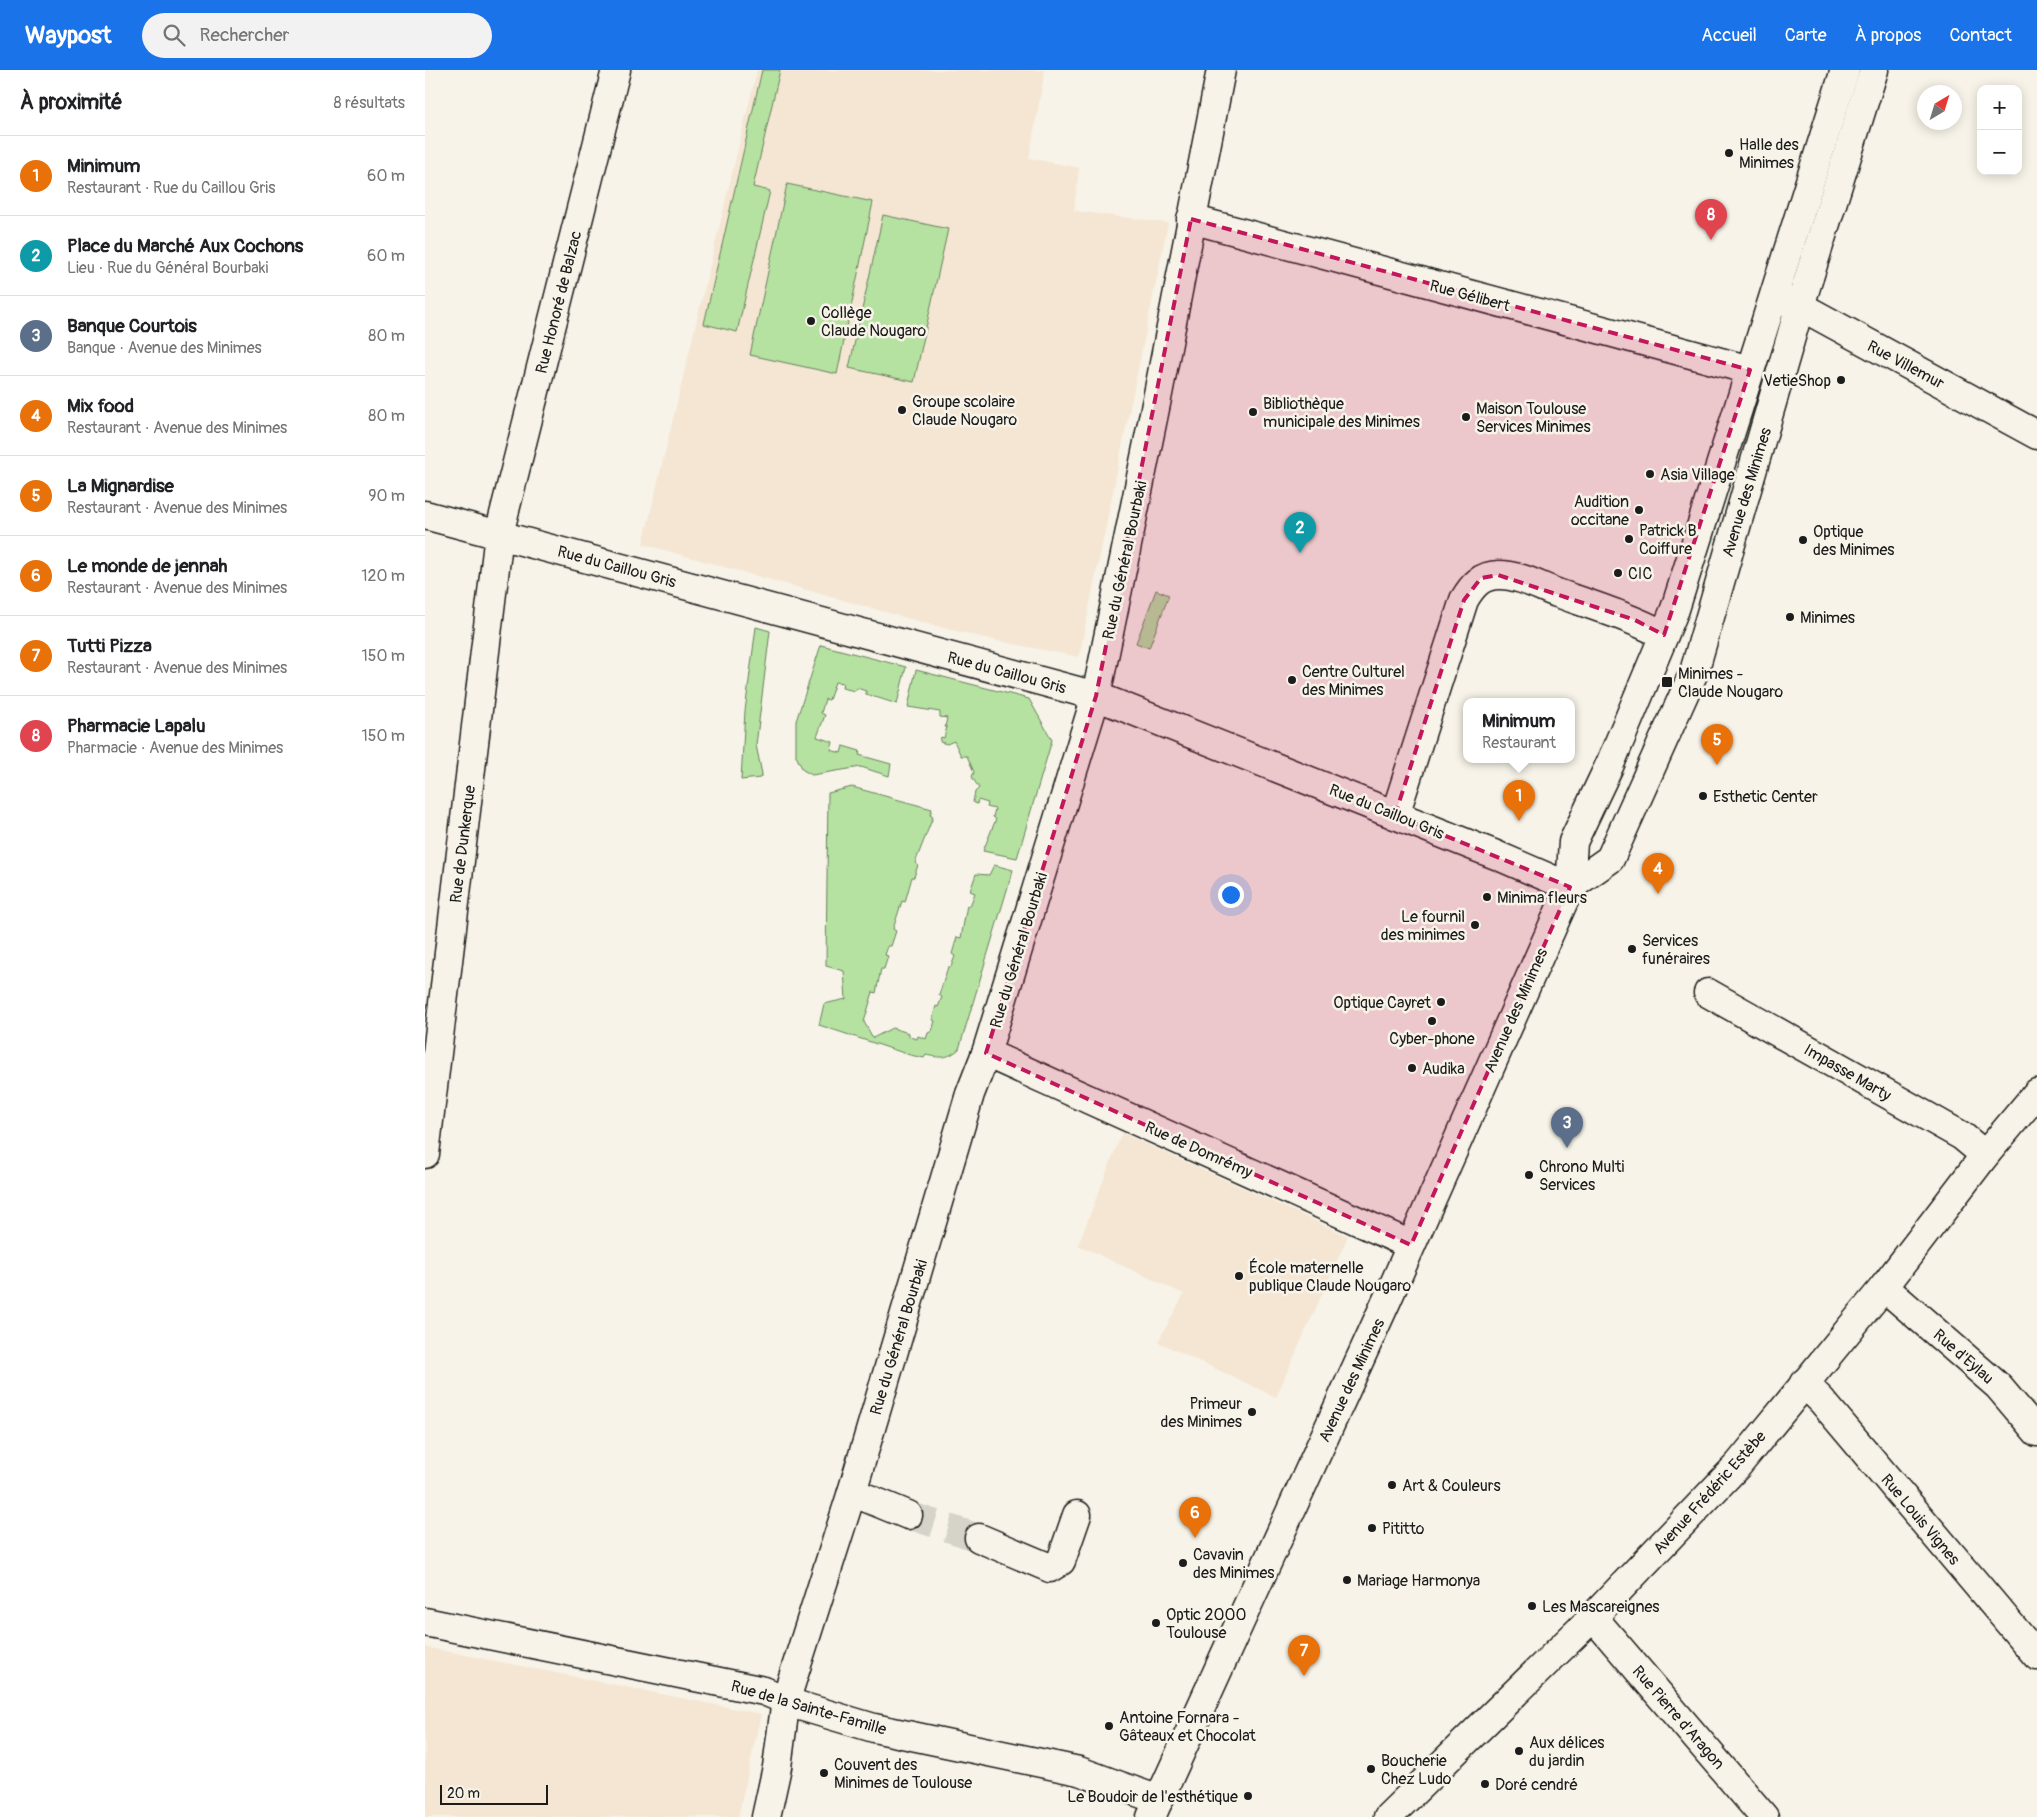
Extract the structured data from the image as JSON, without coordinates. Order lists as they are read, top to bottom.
{
  "streets": {
    "street": [
      "Rue Gélibert",
      "Rue Honoré de Balzac",
      "Rue Villemur",
      "Avenue des Minimes",
      "Rue du Général Bourbaki",
      "Rue du Caillou Gris",
      "Rue de Dunkerque",
      "Impasse Marty",
      "Rue de Domrémy",
      "Rue d'Eylau",
      "Avenue Frédéric Estèbe",
      "Rue Louis Vignes",
      "Rue de la Sainte-Famille",
      "Rue Pierre d'Aragon"
    ]
  },
  "crossings": [
    ["Rue Gélibert", "Avenue des Minimes"],
    ["Rue Gélibert", "Rue du Général Bourbaki"],
    ["Rue Honoré de Balzac", "Rue du Caillou Gris"],
    ["Rue Honoré de Balzac", "Rue de Dunkerque"],
    ["Rue Villemur", "Avenue des Minimes"],
    ["Avenue des Minimes", "Rue du Caillou Gris"],
    ["Avenue des Minimes", "Rue de Domrémy"],
    ["Avenue des Minimes", "Rue de la Sainte-Famille"],
    ["Rue du Général Bourbaki", "Rue du Caillou Gris"],
    ["Rue du Général Bourbaki", "Rue de Domrémy"],
    ["Rue du Général Bourbaki", "Rue de la Sainte-Famille"],
    ["Rue du Caillou Gris", "Rue de Dunkerque"],
    ["Impasse Marty", "Avenue Frédéric Estèbe"],
    ["Rue d'Eylau", "Avenue Frédéric Estèbe"],
    ["Avenue Frédéric Estèbe", "Rue Louis Vignes"],
    ["Avenue Frédéric Estèbe", "Rue Pierre d'Aragon"]
  ],
  "places": {
    "other": [
      "Halle des Minimes",
      "Collège Claude Nougaro",
      "VetieShop",
      "Groupe scolaire Claude Nougaro",
      "Bibliothèque municipale des Minimes",
      "Maison Toulouse Services Minimes",
      "Asia Village",
      "Audition occitane",
      "Patrick B Coiffure",
      "Optique des Minimes",
      "CIC",
      "Minimes",
      "Centre Culturel des Minimes",
      "Esthetic Center",
      "Minima fleurs",
      "Le fournil des minimes",
      "Services funéraires",
      "Optique Cayret",
      "Cyber-phone",
      "Audika",
      "Chrono Multi Services",
      "École maternelle publique Claude Nougaro",
      "Primeur des Minimes",
      "Art & Couleurs",
      "Pititto",
      "Cavavin des Minimes",
      "Mariage Harmonya",
      "Les Mascareignes",
      "Optic 2000 Toulouse",
      "Antoine Fornara - Gâteaux et Chocolat",
      "Aux délices du jardin",
      "Boucherie Chez Ludo",
      "Couvent des Minimes de Toulouse",
      "Doré cendré",
      "Le Boudoir de l'esthétique"
    ],
    "transit": ["Minimes - Claude Nougaro"]
  },
  "scale_bar": "20 m",
  "north": "top right",
  "page": {
    "header": "Waypost",
    "search": "Rechercher",
    "nav": [
      "Accueil",
      "Carte",
      "À propos",
      "Contact"
    ],
    "heading": ["À proximité", "8 résultats"],
    "map_buttons": ["+", "−"],
    "list": [
      {
        "mark": "1",
        "name": "Minimum",
        "note": "Restaurant · Rue du Caillou Gris",
        "value": "60 m"
      },
      {
        "mark": "2",
        "name": "Place du Marché Aux Cochons",
        "note": "Lieu · Rue du Général Bourbaki",
        "value": "60 m"
      },
      {
        "mark": "3",
        "name": "Banque Courtois",
        "note": "Banque · Avenue des Minimes",
        "value": "80 m"
      },
      {
        "mark": "4",
        "name": "Mix food",
        "note": "Restaurant · Avenue des Minimes",
        "value": "80 m"
      },
      {
        "mark": "5",
        "name": "La Mignardise",
        "note": "Restaurant · Avenue des Minimes",
        "value": "90 m"
      },
      {
        "mark": "6",
        "name": "Le monde de jennah",
        "note": "Restaurant · Avenue des Minimes",
        "value": "120 m"
      },
      {
        "mark": "7",
        "name": "Tutti Pizza",
        "note": "Restaurant · Avenue des Minimes",
        "value": "150 m"
      },
      {
        "mark": "8",
        "name": "Pharmacie Lapalu",
        "note": "Pharmacie · Avenue des Minimes",
        "value": "150 m"
      }
    ],
    "pins": [
      "8",
      "2",
      "5",
      "1",
      "4",
      "3",
      "6",
      "7"
    ],
    "popup": ["Minimum", "Restaurant"],
    "scale": "20 m"
  }
}
